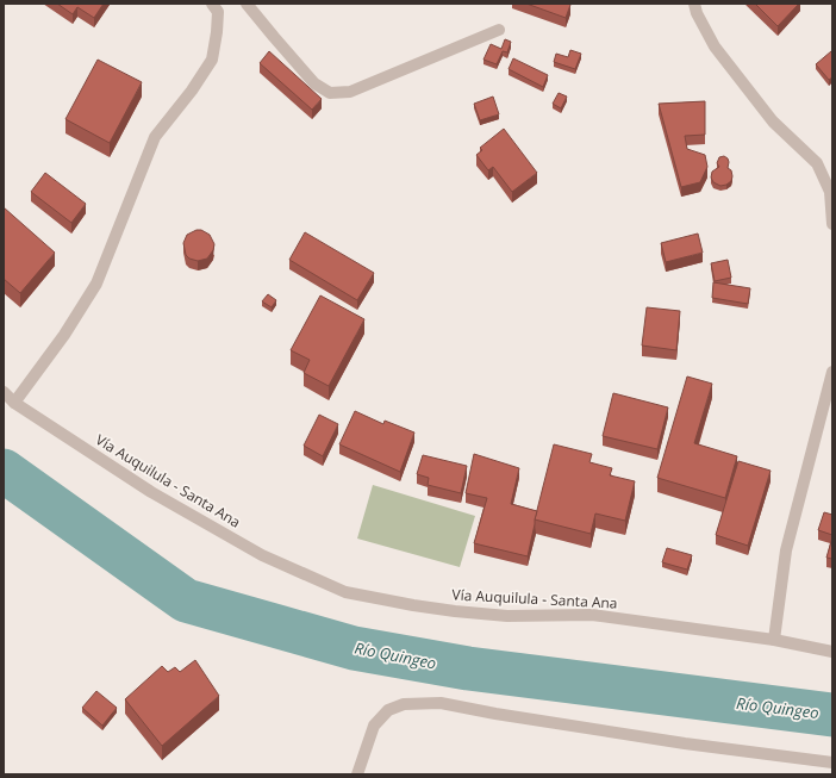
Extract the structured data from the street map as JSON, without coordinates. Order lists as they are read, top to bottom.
{
  "streets": {
    "street": ["Vía Auquilula - Santa Ana"]
  },
  "water": ["Río Quingeo"]
}
